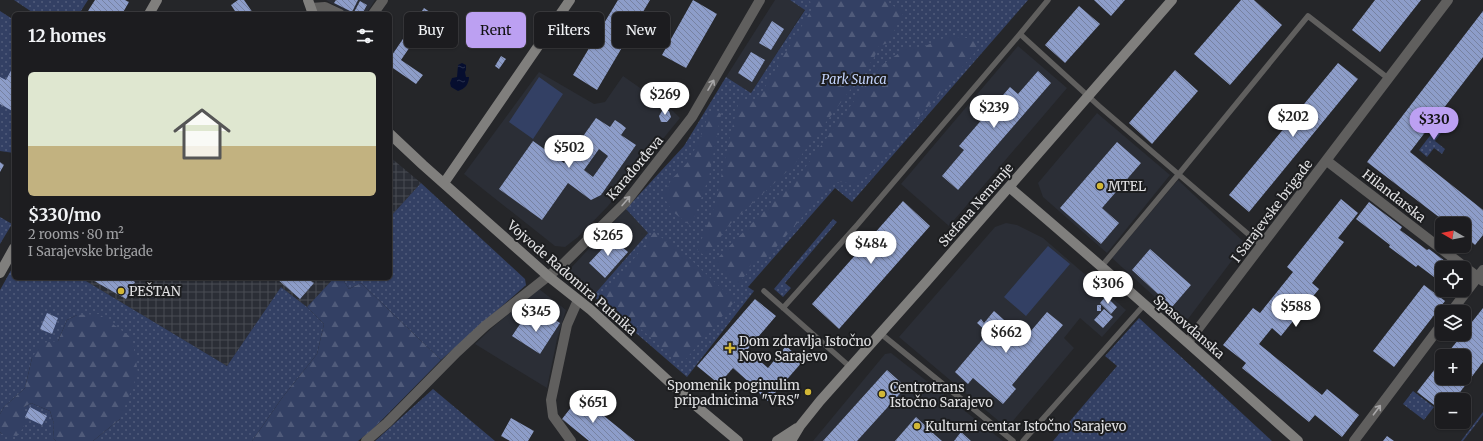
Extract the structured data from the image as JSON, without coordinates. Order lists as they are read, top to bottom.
{
  "streets": {
    "main road": ["Stefana Nemanje", "Vojvode Radomira Putnika", "Spasovdanska"],
    "street": ["Karađorđeva", "Hilandarska", "I Sarajevske brigade"]
  },
  "crossings": [
    ["Karađorđeva", "Vojvode Radomira Putnika"],
    ["Hilandarska", "I Sarajevske brigade"],
    ["Stefana Nemanje", "Spasovdanska"],
    ["I Sarajevske brigade", "Spasovdanska"]
  ],
  "one_way": ["Karađorđeva"],
  "parks": ["Park Sunca"],
  "places": {
    "other": [
      "MTEL",
      "PEŠTAN",
      "Spomenik poginulim pripadnicima \"VRS\"",
      "Centrotrans Istočno Sarajevo",
      "Kulturni centar Istočno Sarajevo"
    ],
    "health": ["Dom zdravlja Istočno Novo Sarajevo"]
  },
  "north": "left",
  "page": {
    "chip": [
      "Buy",
      "Rent",
      "Filters",
      "New"
    ],
    "heading": "12 homes",
    "list": [
      {
        "name": "$330/mo",
        "note": "2 rooms · 80 m² · I Sarajevske brigade"
      }
    ],
    "price": [
      "$269",
      "$239",
      "$202",
      "$330",
      "$502",
      "$265",
      "$484",
      "$306",
      "$588",
      "$345",
      "$662",
      "$651"
    ],
    "map_buttons": ["+", "−"]
  }
}
